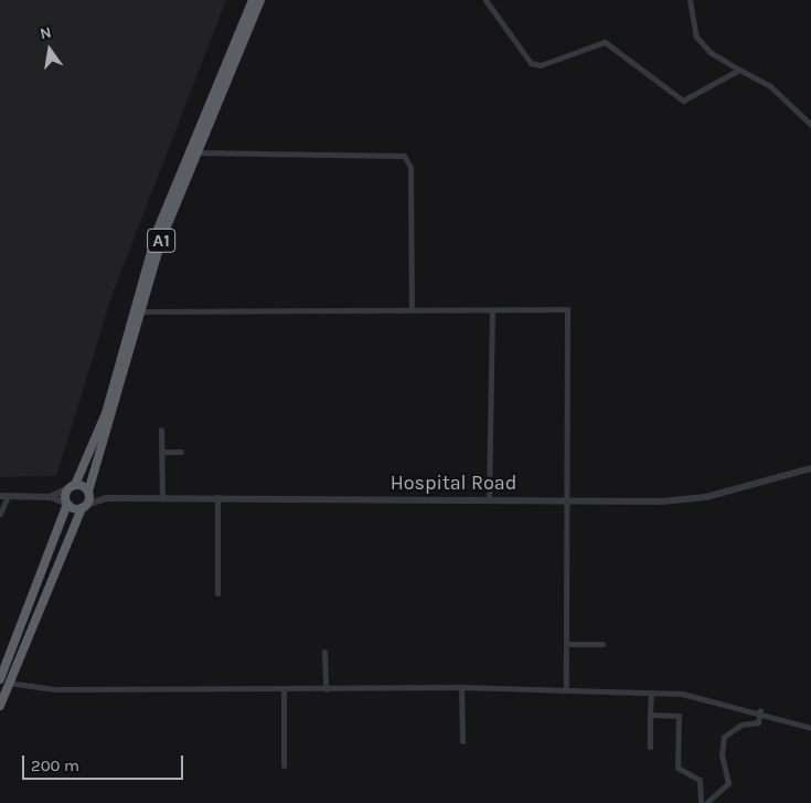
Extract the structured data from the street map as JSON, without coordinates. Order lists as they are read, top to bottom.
{
  "streets": {
    "highway": ["A1"],
    "street": ["Hospital Road"]
  },
  "scale_bar": "200 m",
  "north": "top"
}
